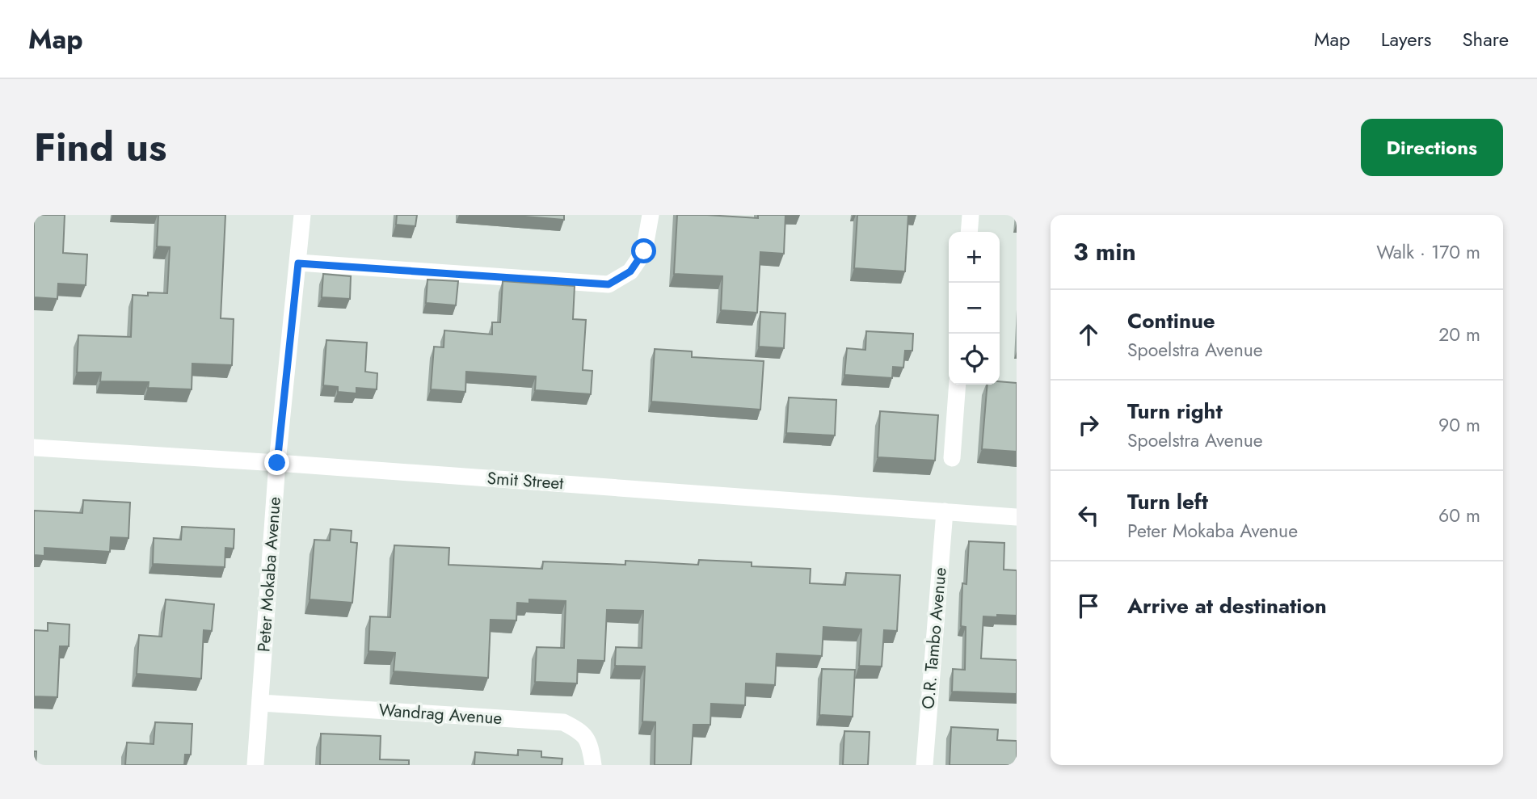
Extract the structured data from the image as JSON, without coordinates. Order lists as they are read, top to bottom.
{
  "streets": {
    "street": [
      "Smit Street",
      "Peter Mokaba Avenue",
      "O.R. Tambo Avenue",
      "Wandrag Avenue"
    ]
  },
  "crossings": [
    ["Smit Street", "Peter Mokaba Avenue"],
    ["Smit Street", "O.R. Tambo Avenue"],
    ["Peter Mokaba Avenue", "Wandrag Avenue"]
  ],
  "page": {
    "header": "Map",
    "nav": ["Map", "Layers", "Share"],
    "title": "Find us",
    "buttons": "Directions",
    "heading": ["3 min", "Walk · 170 m"],
    "map_buttons": ["+", "−"],
    "list": [
      ["Continue", "Spoelstra Avenue", "20 m"],
      ["Turn right", "Spoelstra Avenue", "90 m"],
      ["Turn left", "Peter Mokaba Avenue", "60 m"],
      "Arrive at destination"
    ]
  }
}
